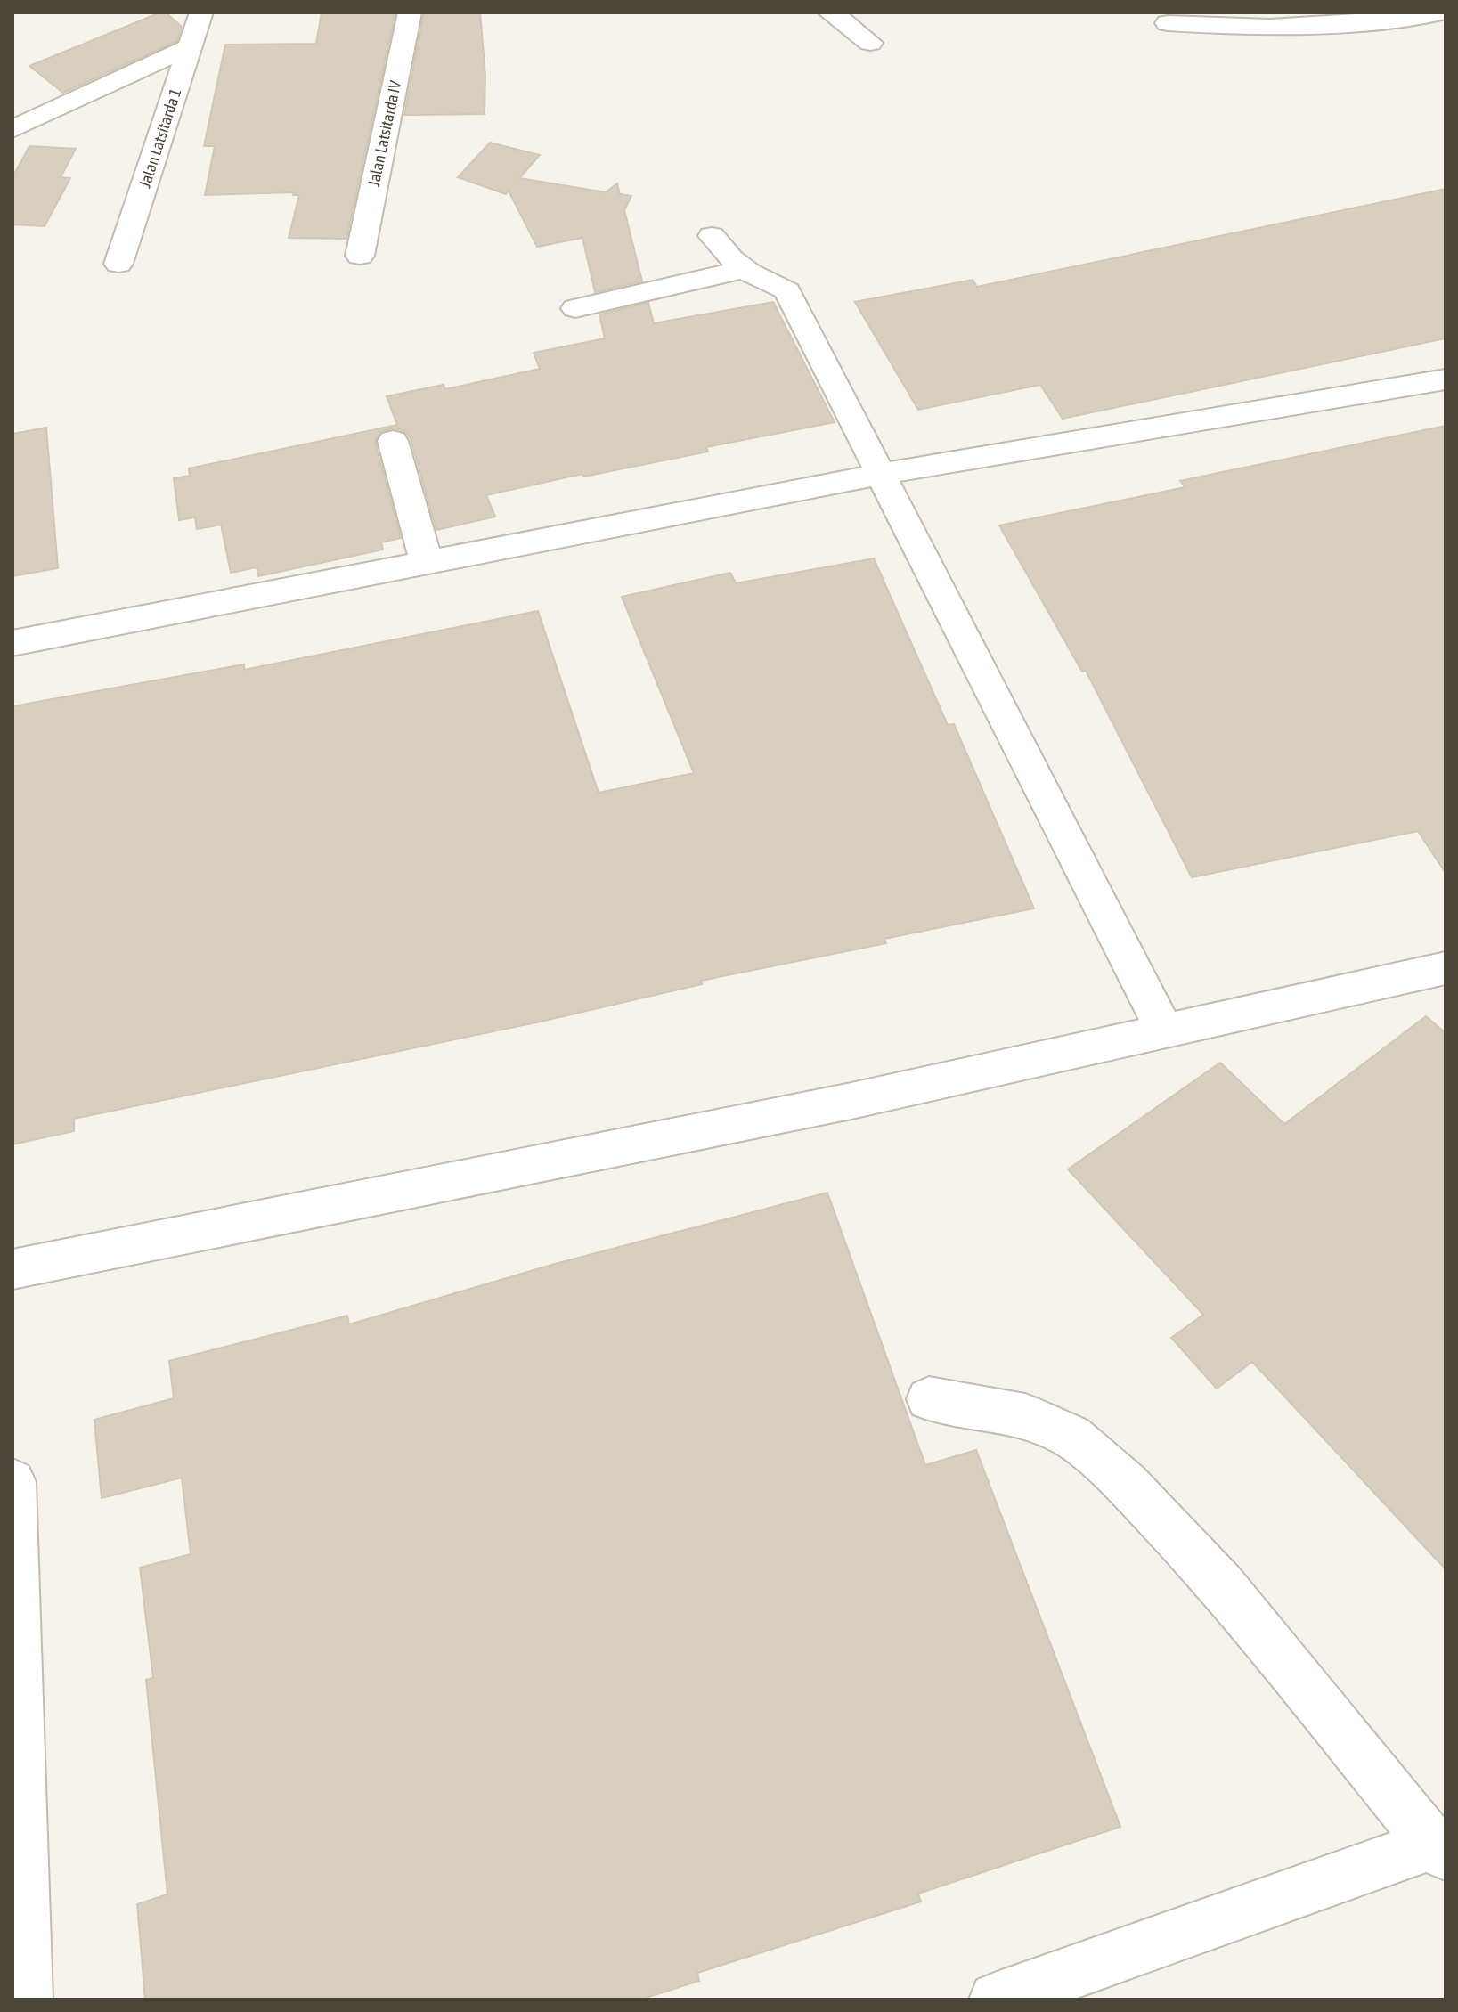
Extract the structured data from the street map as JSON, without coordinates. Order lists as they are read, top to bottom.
{
  "streets": {
    "street": ["Jalan Latsitarda IV", "Jalan Latsitarda 1"]
  }
}
